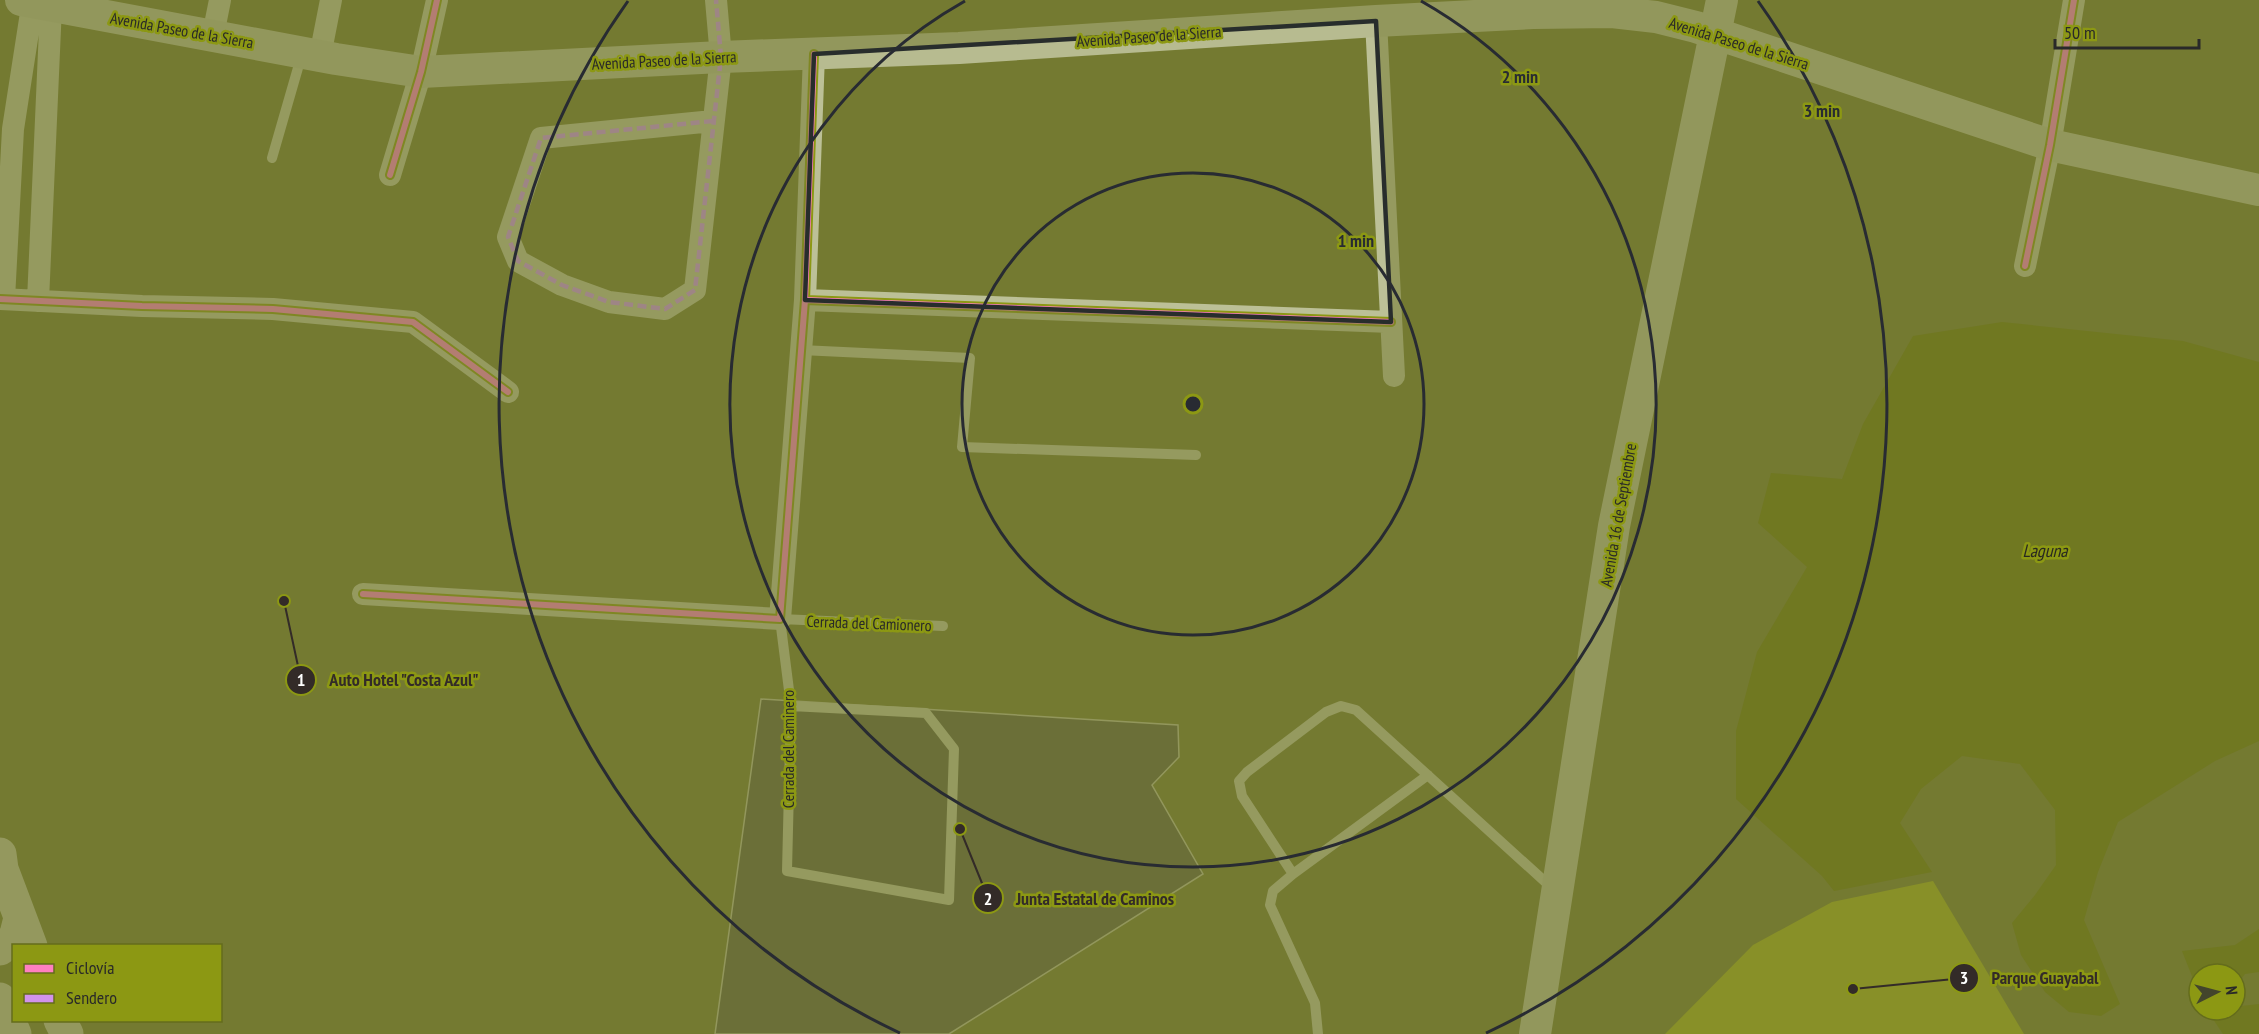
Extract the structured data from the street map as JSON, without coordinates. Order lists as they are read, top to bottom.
{
  "streets": {
    "main road": ["Avenida Paseo de la Sierra", "Avenida 16 de Septiembre"],
    "street": ["Cerrada del Camionero", "Cerrada del Caminero"]
  },
  "crossings": [
    ["Avenida Paseo de la Sierra", "Avenida 16 de Septiembre"],
    ["Avenida Paseo de la Sierra", "Cerrada del Caminero"],
    ["Cerrada del Camionero", "Cerrada del Caminero"]
  ],
  "water": ["Laguna"],
  "places": ["Auto Hotel \"Costa Azul\"", "Junta Estatal de Caminos", "Parque Guayabal"],
  "legend": ["Ciclovía", "Sendero"],
  "scale_bar": "50 m",
  "north": "right",
  "rings": ["2 min", "3 min", "1 min"]
}
